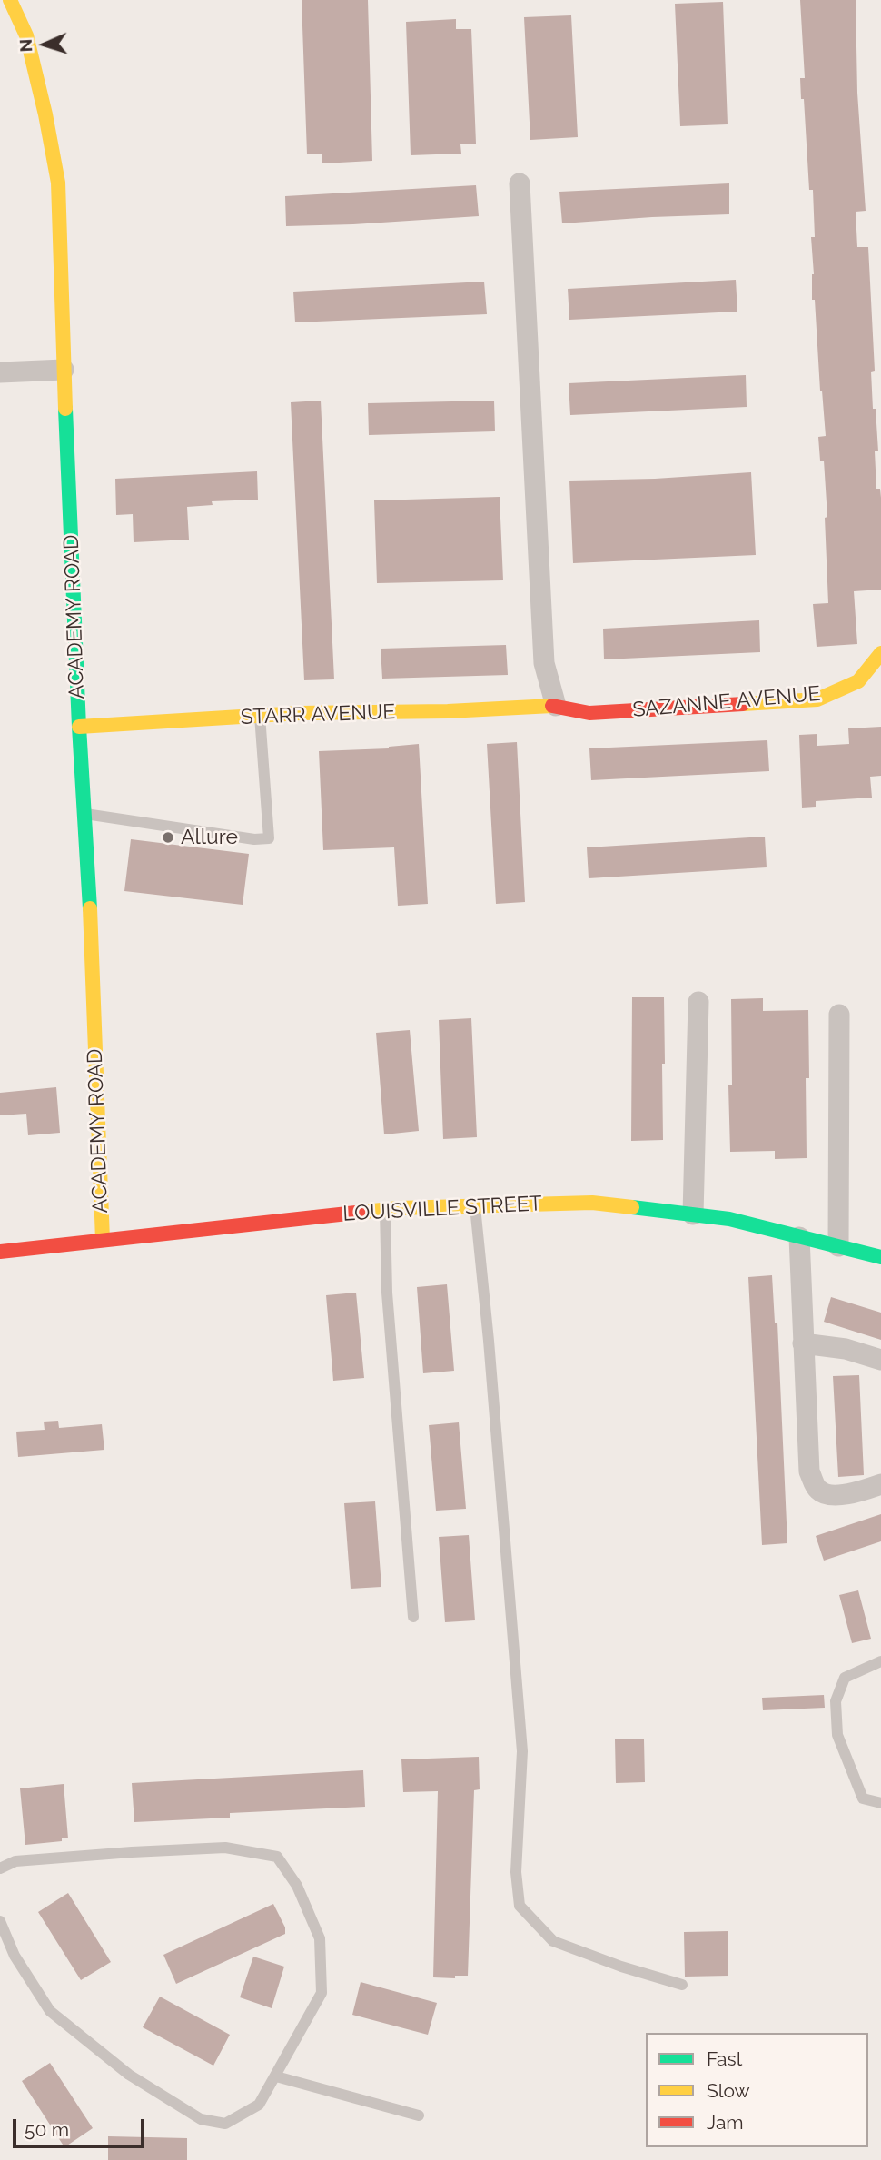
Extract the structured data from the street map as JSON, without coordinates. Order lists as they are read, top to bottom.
{
  "streets": {
    "street": [
      "ACADEMY ROAD",
      "SAZANNE AVENUE",
      "STARR AVENUE",
      "LOUISVILLE STREET"
    ]
  },
  "crossings": [
    ["ACADEMY ROAD", "STARR AVENUE"],
    ["ACADEMY ROAD", "LOUISVILLE STREET"],
    ["SAZANNE AVENUE", "STARR AVENUE"]
  ],
  "places": ["Allure"],
  "legend": ["Fast", "Slow", "Jam"],
  "scale_bar": "50 m",
  "north": "left"
}
